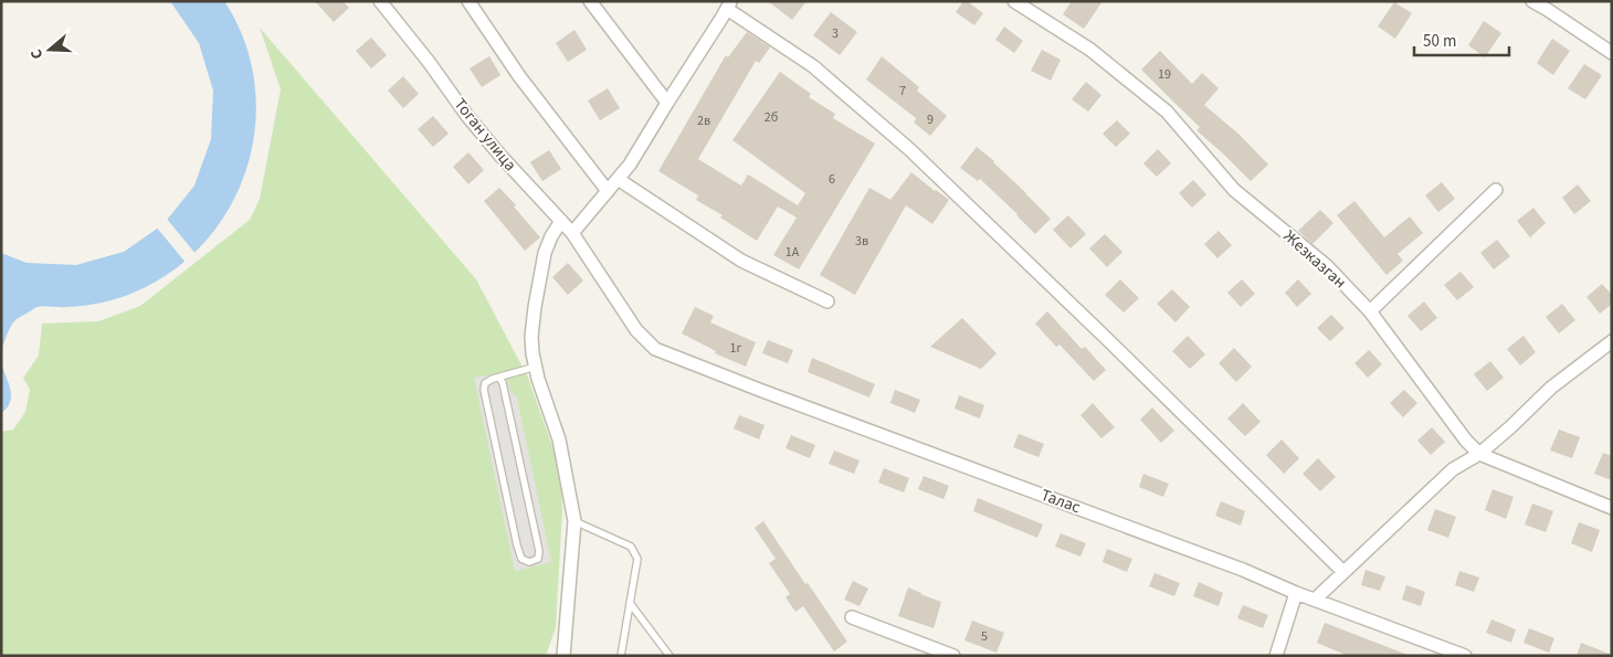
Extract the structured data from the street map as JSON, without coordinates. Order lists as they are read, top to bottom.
{
  "streets": {
    "street": ["Тоган улица", "Жезказган", "Талас"]
  },
  "crossings": [
    ["Тоган улица", "Талас"]
  ],
  "house_numbers": [
    "3",
    "19",
    "7",
    "2б",
    "9",
    "2в",
    "6",
    "3в",
    "1А",
    "1г",
    "5"
  ],
  "scale_bar": "50 m",
  "north": "left"
}
